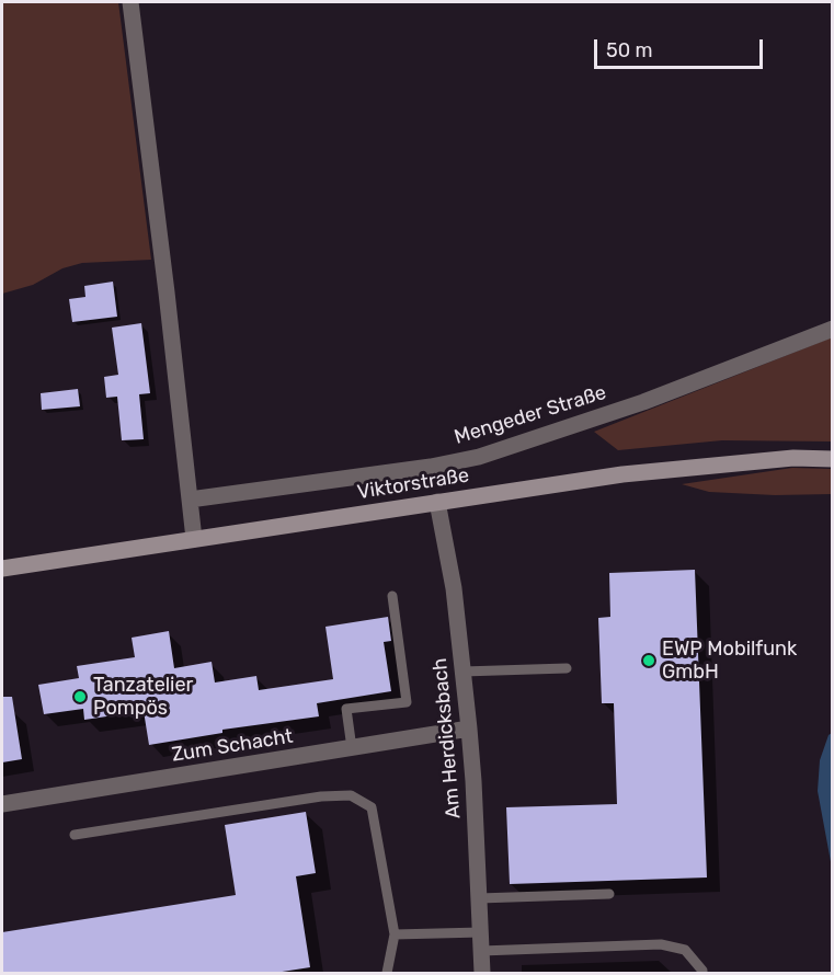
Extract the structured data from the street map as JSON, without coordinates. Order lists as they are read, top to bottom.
{
  "streets": {
    "main road": ["Viktorstraße"],
    "street": ["Mengeder Straße", "Am Herdicksbach", "Zum Schacht"]
  },
  "crossings": [
    ["Viktorstraße", "Am Herdicksbach"],
    ["Am Herdicksbach", "Zum Schacht"]
  ],
  "places": ["EWP Mobilfunk GmbH", "Tanzatelier Pompös"],
  "scale_bar": "50 m"
}
